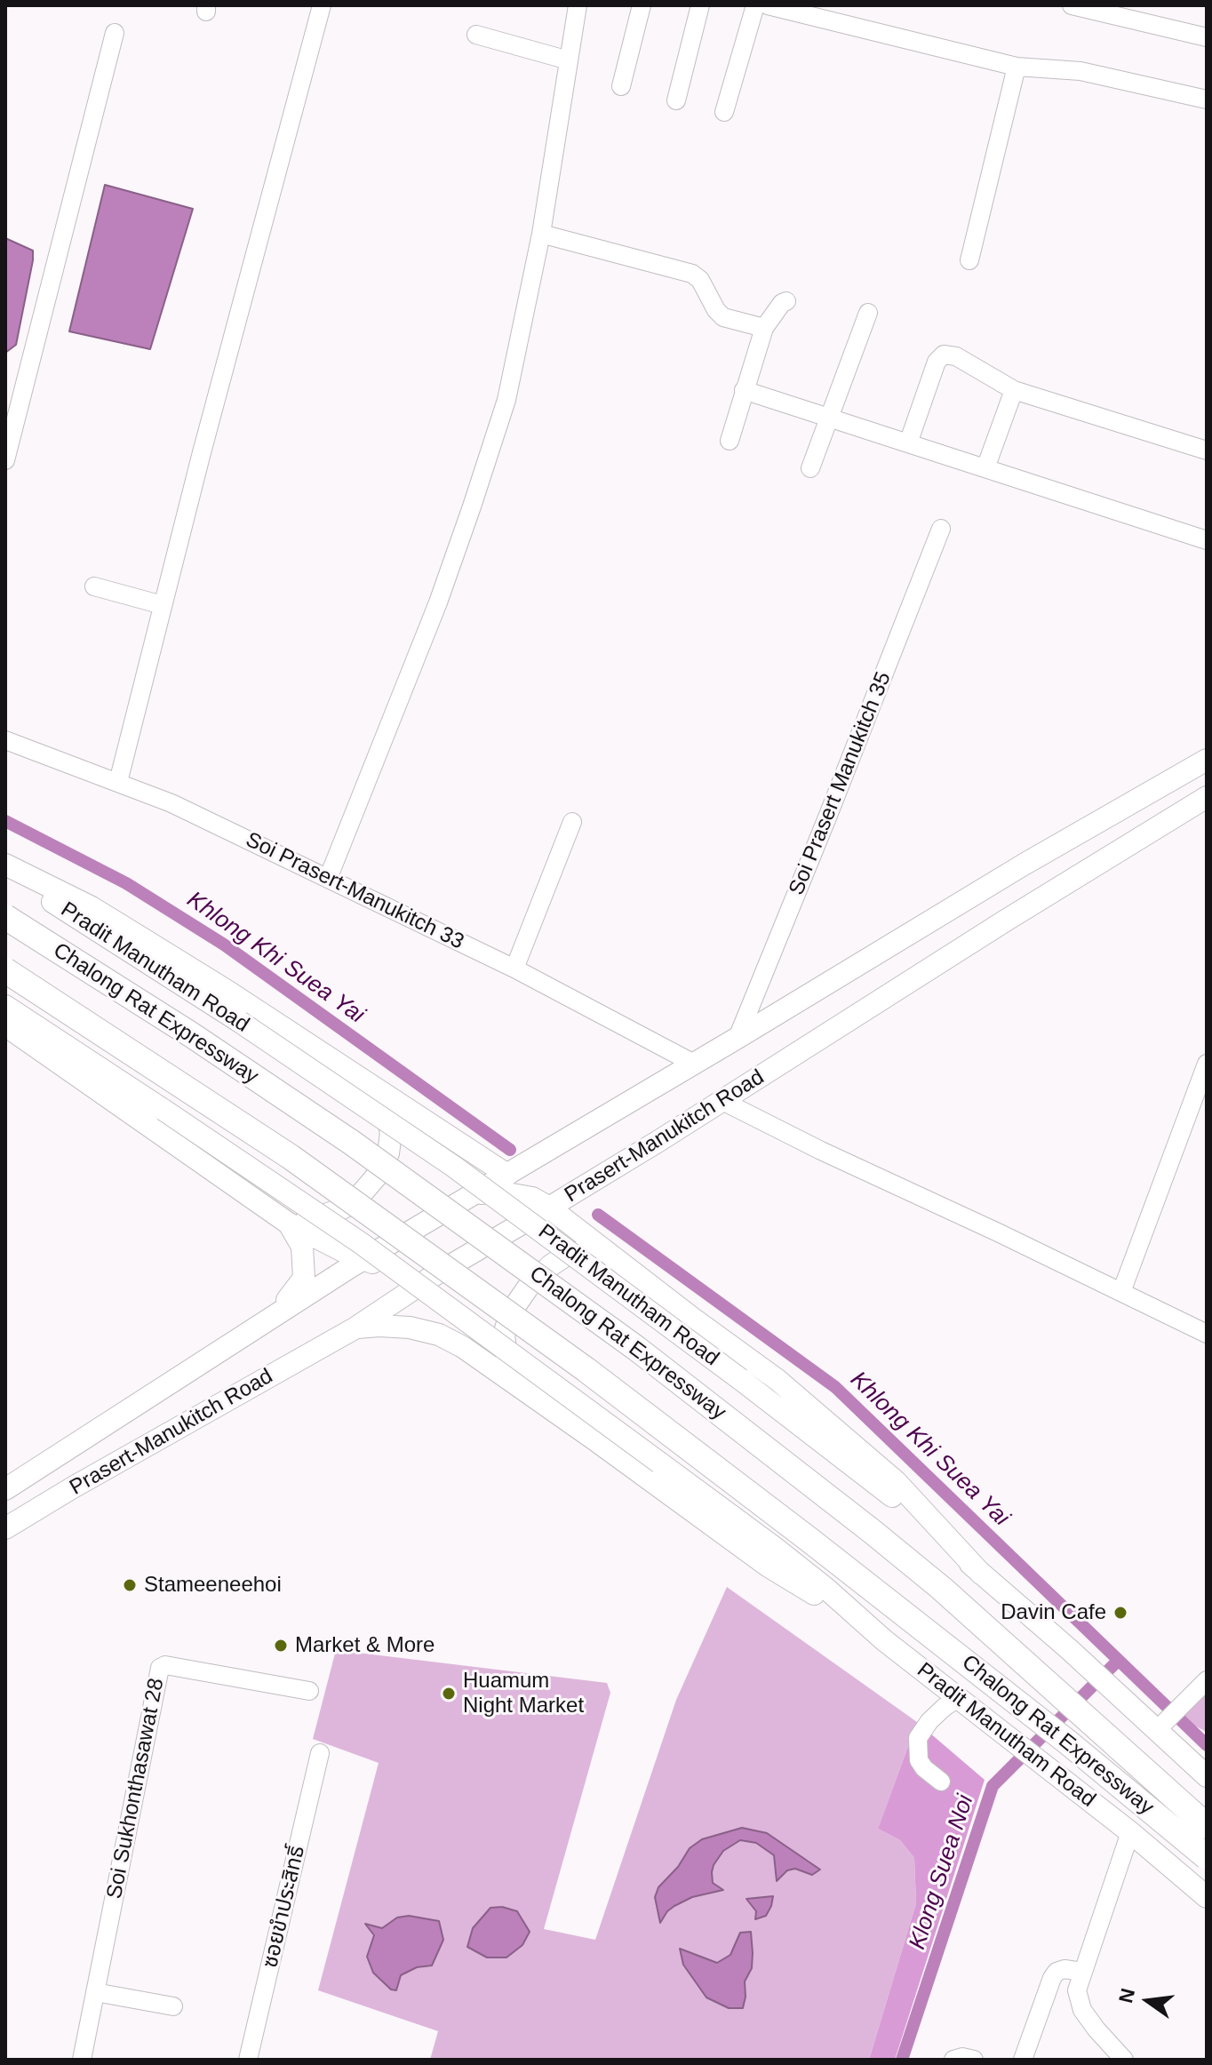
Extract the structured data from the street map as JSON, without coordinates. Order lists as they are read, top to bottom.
{
  "streets": {
    "highway": ["Chalong Rat Expressway"],
    "main road": ["Pradit Manutham Road", "Prasert-Manukitch Road"],
    "street": [
      "Soi Prasert Manukitch 35",
      "Soi Prasert-Manukitch 33",
      "Soi Sukhonthasawat 28",
      "ซอยขำประสิทธิ์"
    ]
  },
  "crossings": [
    ["Soi Prasert Manukitch 35", "Prasert-Manukitch Road"],
    ["Soi Prasert-Manukitch 33", "Prasert-Manukitch Road"]
  ],
  "water": ["Khlong Khi Suea Yai", "Klong Suea Noi"],
  "places": [
    "Stameeneehoi",
    "Davin Cafe",
    "Market & More",
    "Huamum Night Market"
  ],
  "north": "left"
}
